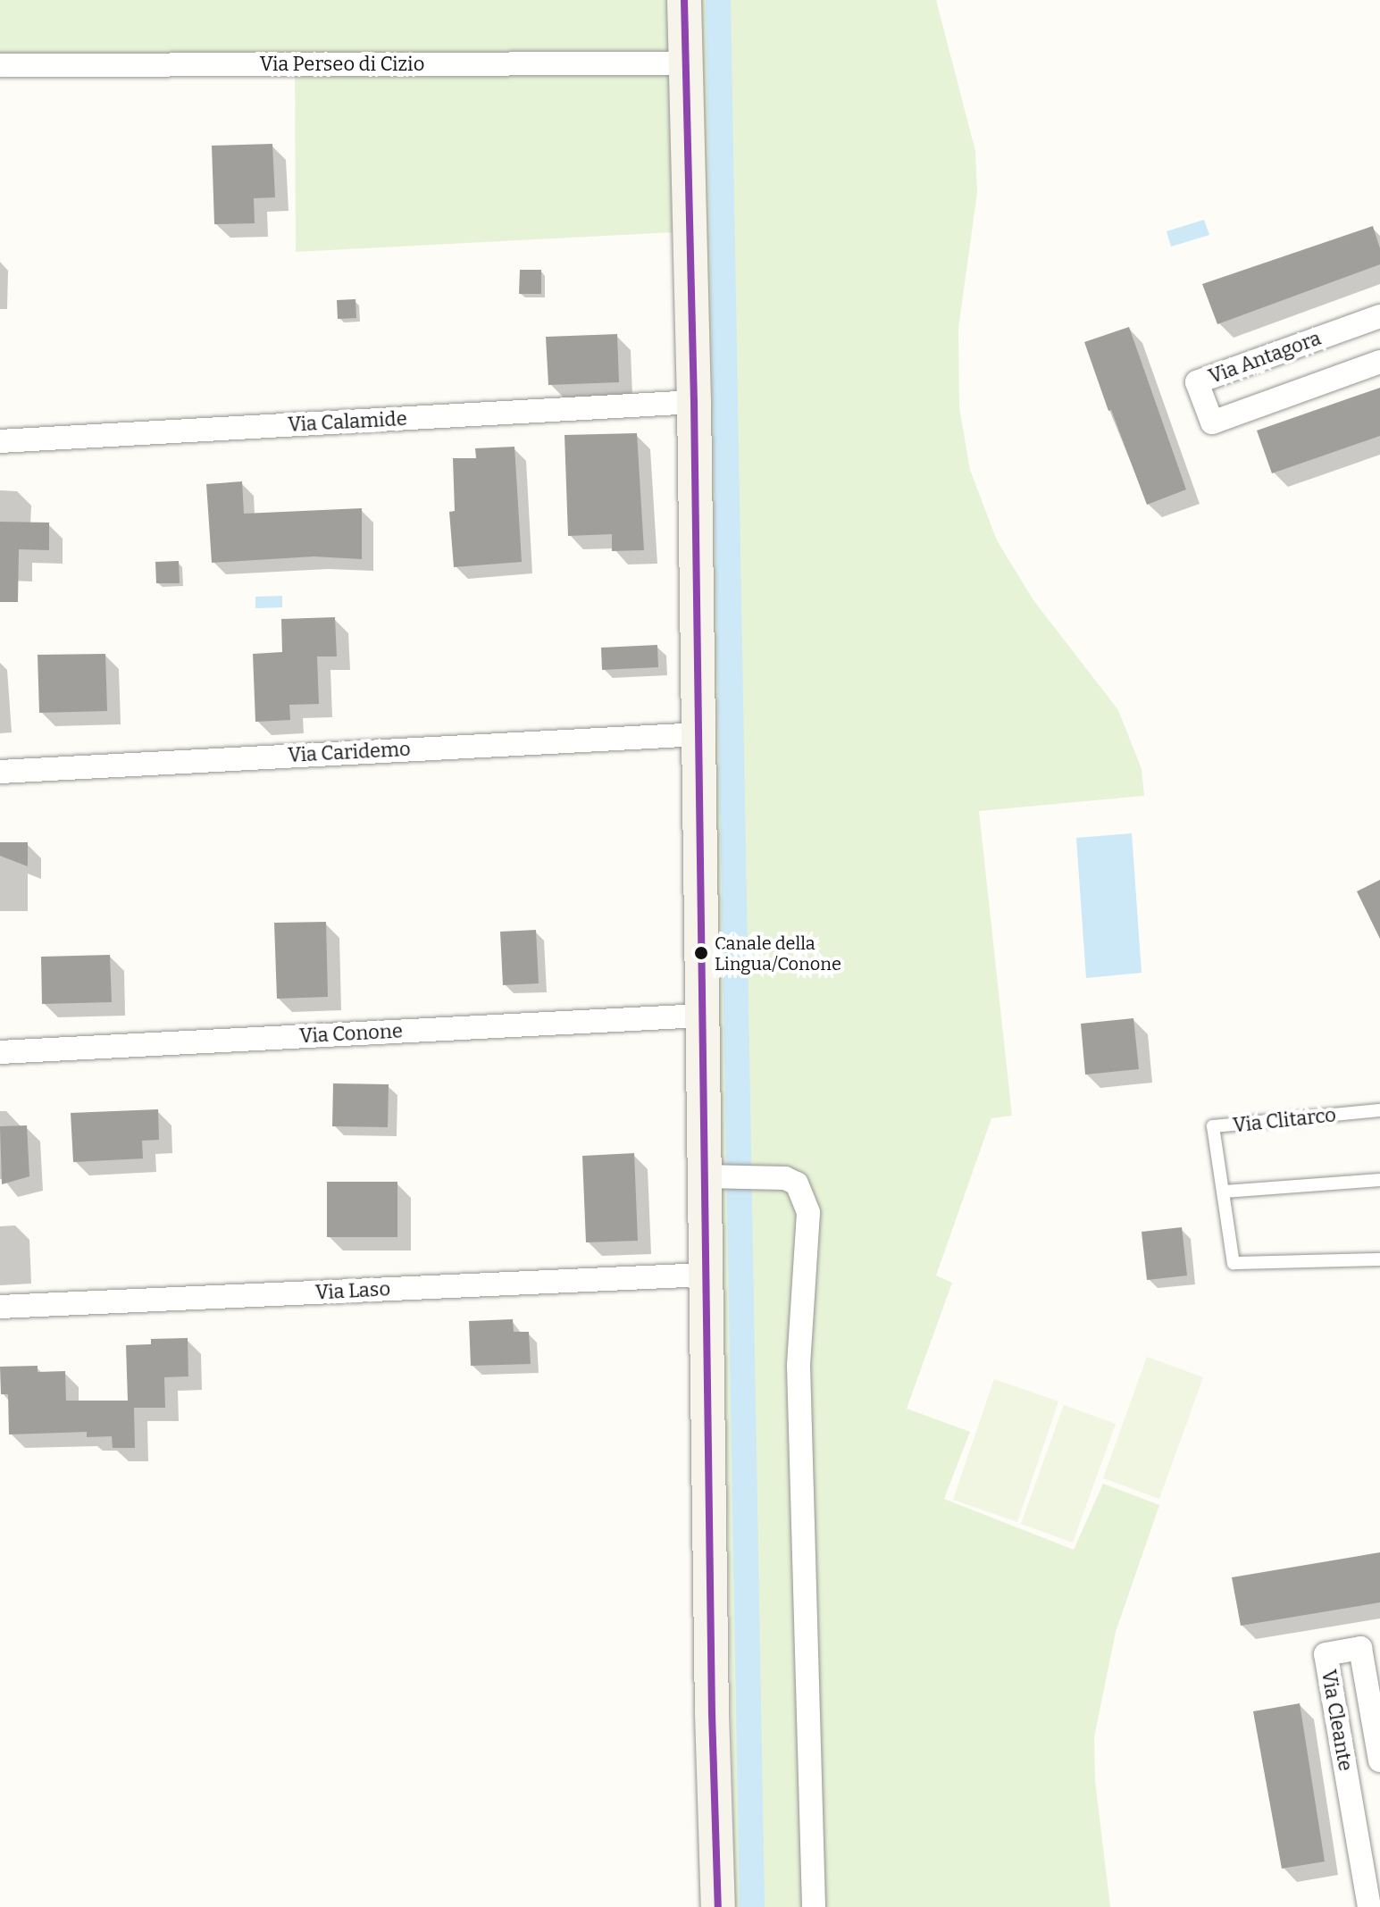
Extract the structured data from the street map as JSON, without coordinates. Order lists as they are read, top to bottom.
{
  "streets": {
    "street": [
      "Via Perseo di Cizio",
      "Via Antagora",
      "Via Calamide",
      "Via Caridemo",
      "Via Conone",
      "Via Laso",
      "Via Cleante"
    ],
    "lane": ["Via Clitarco"]
  },
  "places": ["Canale della Lingua/Conone"]
}
